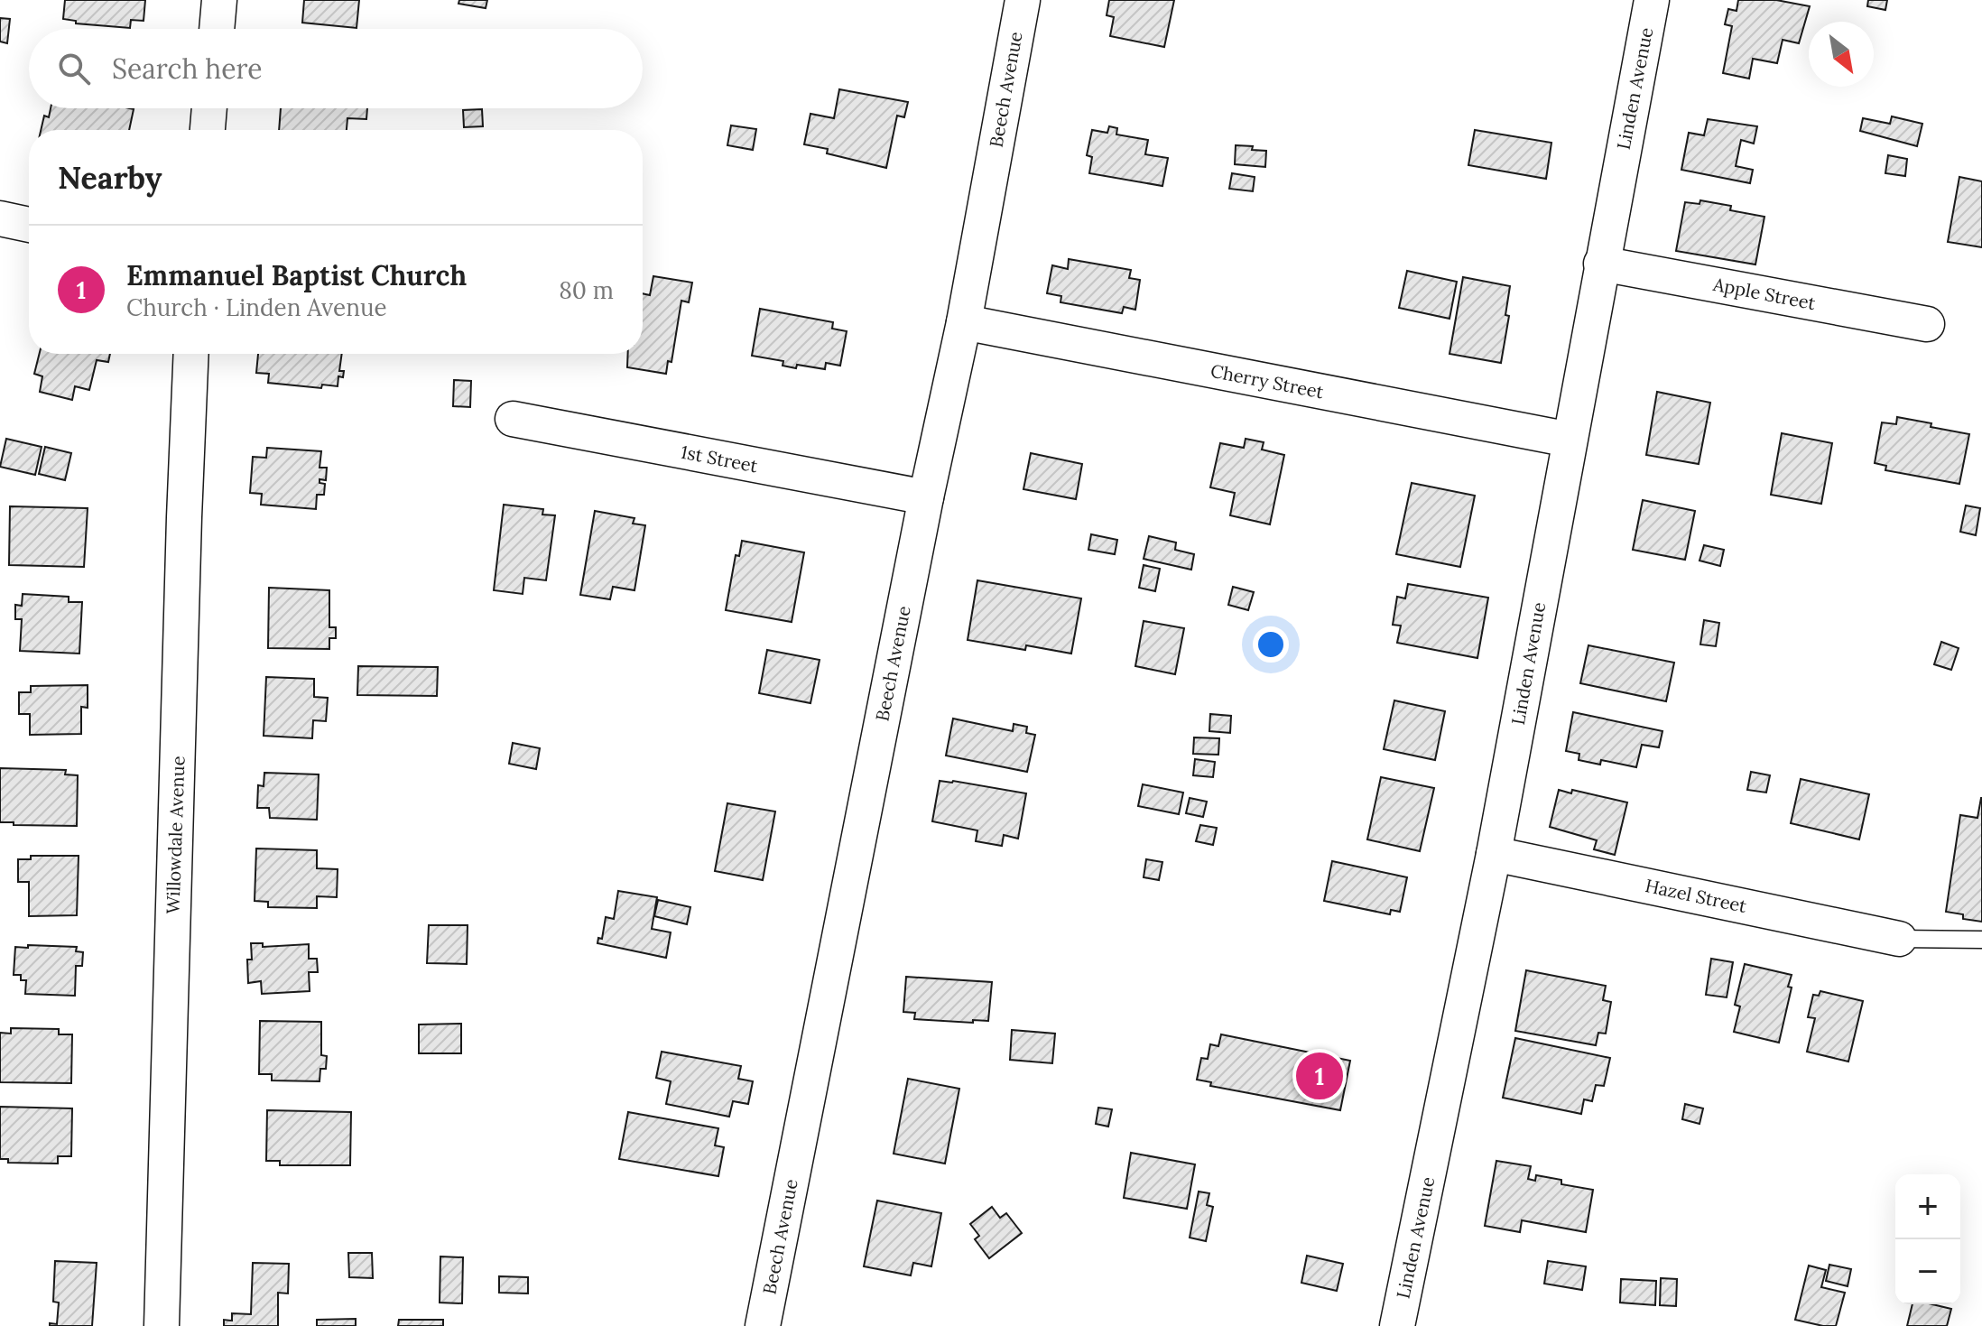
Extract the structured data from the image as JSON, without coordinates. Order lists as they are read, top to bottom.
{
  "streets": {
    "street": [
      "Linden Avenue",
      "Beech Avenue",
      "Apple Street",
      "Cherry Street",
      "1st Street",
      "Willowdale Avenue",
      "Hazel Street"
    ]
  },
  "crossings": [
    ["Linden Avenue", "Apple Street"],
    ["Linden Avenue", "Cherry Street"],
    ["Linden Avenue", "Hazel Street"],
    ["Beech Avenue", "Cherry Street"],
    ["Beech Avenue", "1st Street"]
  ],
  "north": "bottom right",
  "page": {
    "search": "Search here",
    "heading": "Nearby",
    "list": [
      {
        "mark": "1",
        "name": "Emmanuel Baptist Church",
        "note": "Church · Linden Avenue",
        "value": "80 m"
      }
    ],
    "pins": "1",
    "map_buttons": ["+", "−"]
  }
}
